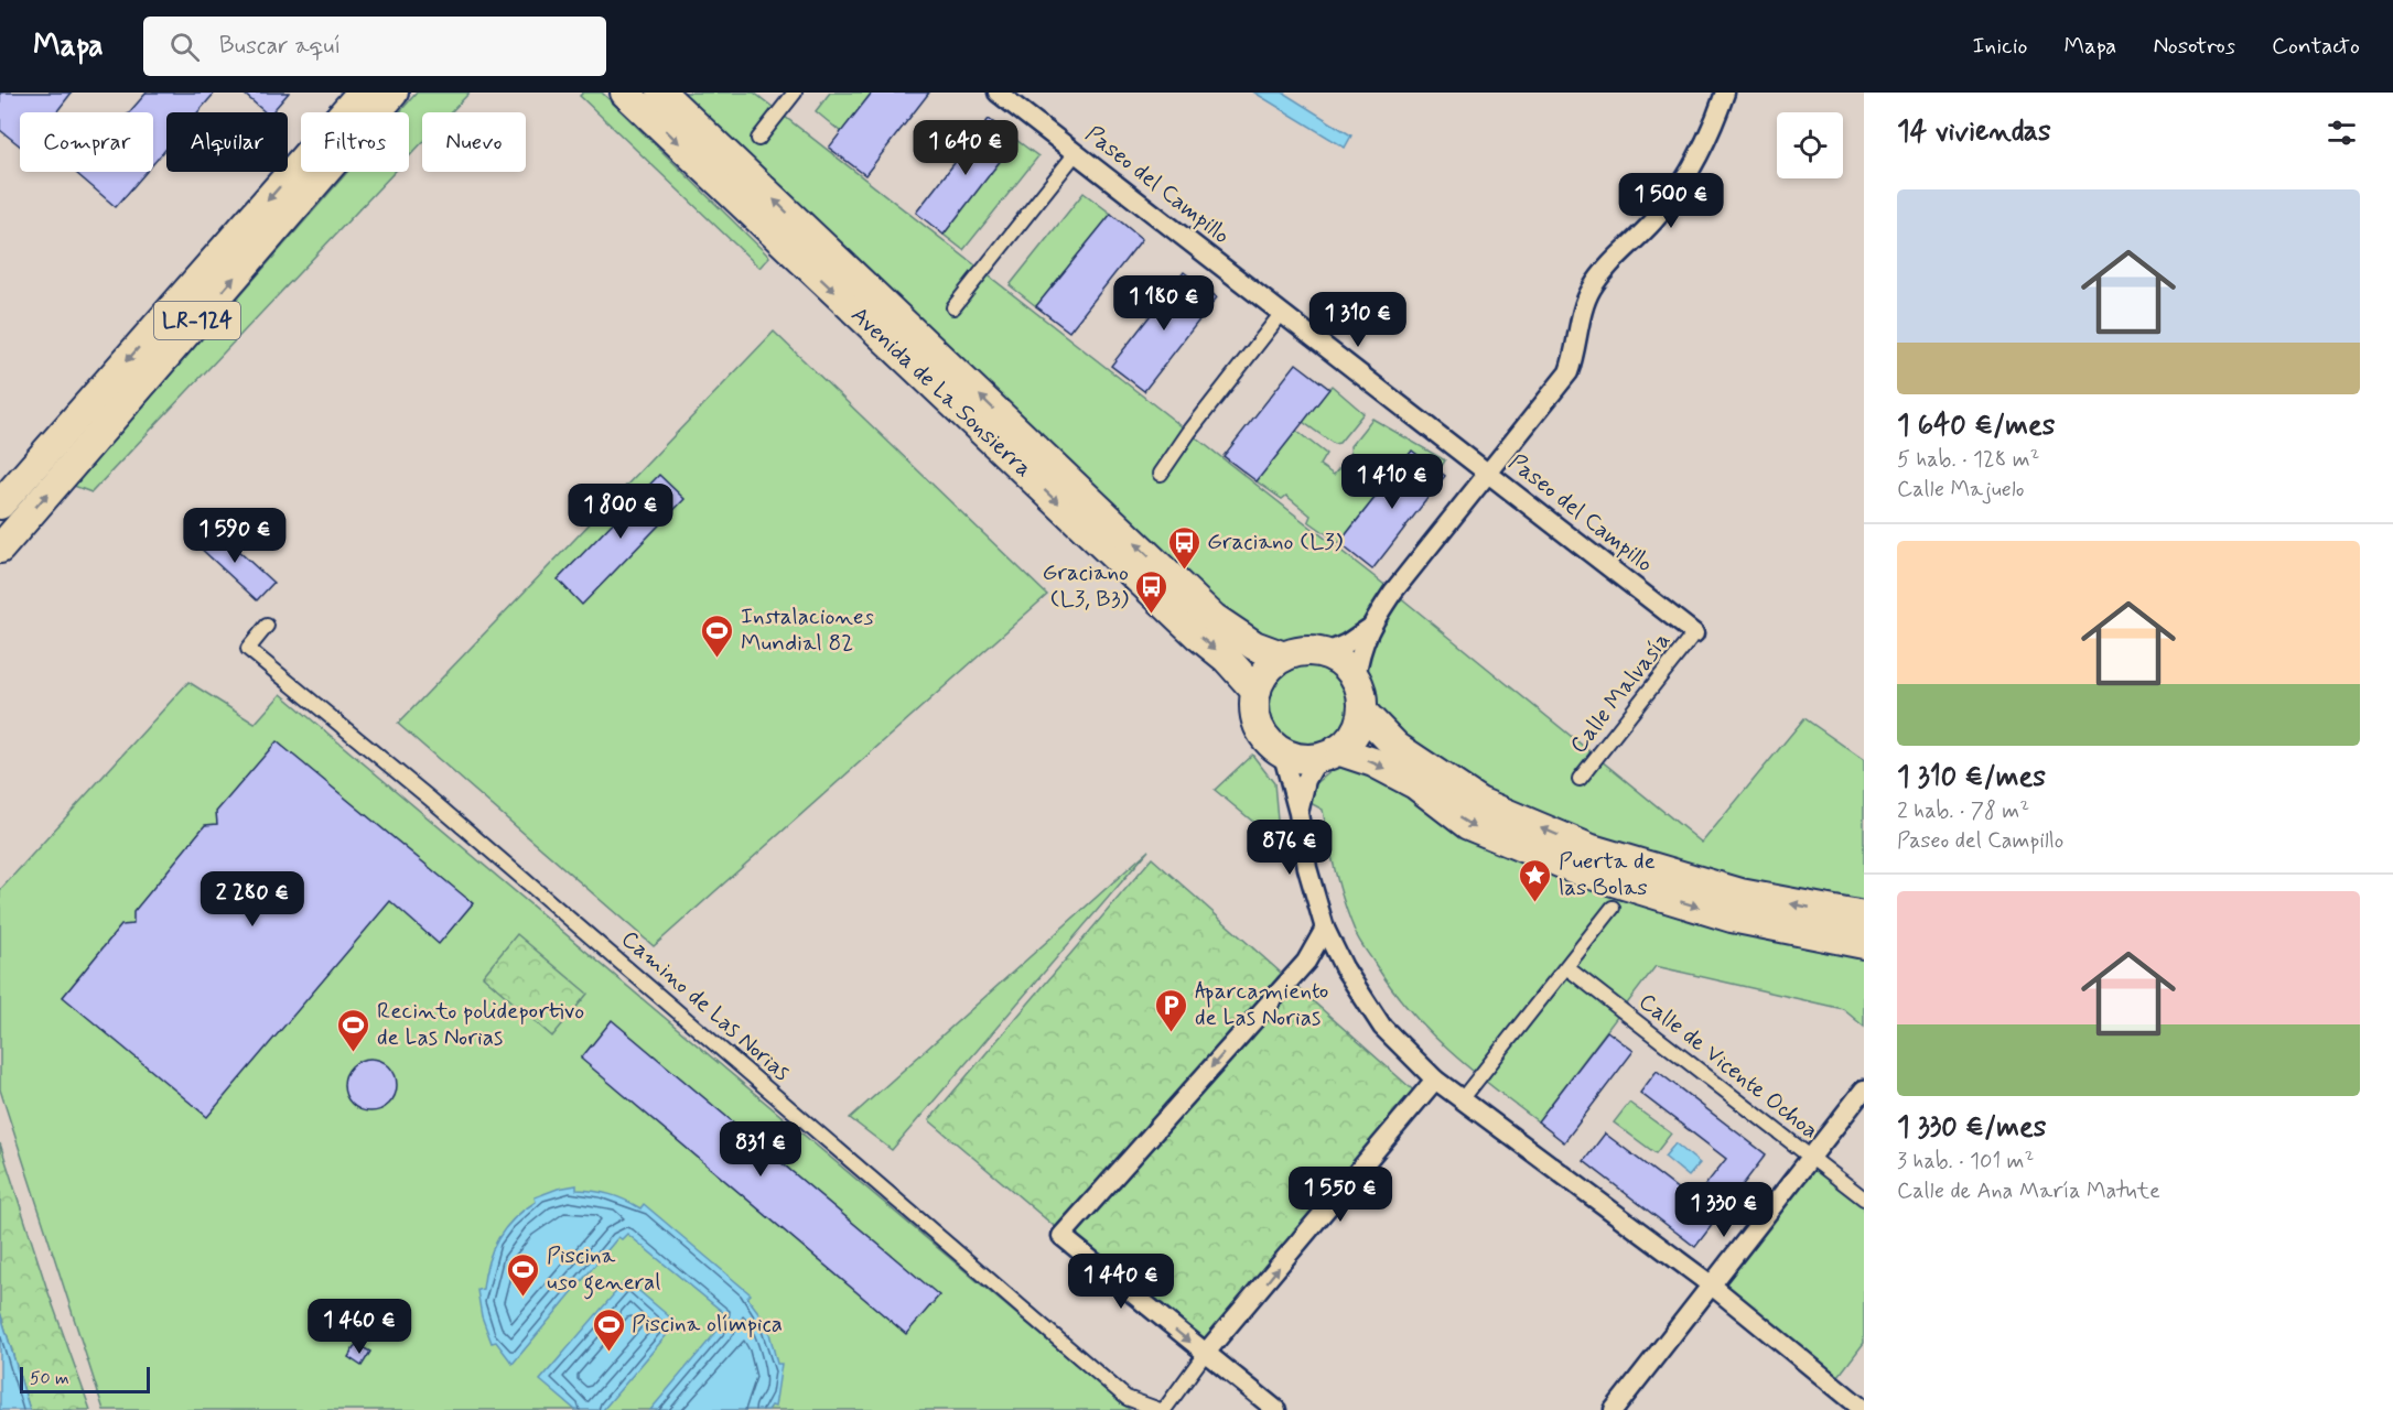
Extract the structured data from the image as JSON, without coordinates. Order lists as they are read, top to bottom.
{
  "streets": {
    "main road": ["LR-124", "Avenida de La Sonsierra"],
    "street": [
      "Paseo del Campillo",
      "Calle Malvasía",
      "Camino de Las Norias",
      "Calle de Vicente Ochoa"
    ]
  },
  "crossings": [
    ["Paseo del Campillo", "Calle Malvasía"]
  ],
  "places": {
    "bus stop": ["Graciano (L3)", "Graciano (L3, B3)"],
    "sports": [
      "Instalaciones Mundial 82",
      "Recinto polideportivo de Las Norias",
      "Piscina uso general",
      "Piscina olímpica"
    ],
    "place": ["Puerta de las Bolas"],
    "parking": ["Aparcamiento de Las Norias"]
  },
  "scale_bar": "50 m",
  "page": {
    "header": "Mapa",
    "search": "Buscar aquí",
    "nav": [
      "Inicio",
      "Mapa",
      "Nosotros",
      "Contacto"
    ],
    "heading": "14 viviendas",
    "chip": [
      "Comprar",
      "Alquilar",
      "Filtros",
      "Nuevo"
    ],
    "price": [
      "1 640 €",
      "1 500 €",
      "1 180 €",
      "1 310 €",
      "1 410 €",
      "1 800 €",
      "1 590 €",
      "876 €",
      "2 280 €",
      "831 €",
      "1 550 €",
      "1 330 €",
      "1 440 €",
      "1 460 €"
    ],
    "list": [
      {
        "name": "1 640 €/mes",
        "note": "5 hab. · 128 m² · Calle Majuelo"
      },
      {
        "name": "1 310 €/mes",
        "note": "2 hab. · 78 m² · Paseo del Campillo"
      },
      {
        "name": "1 330 €/mes",
        "note": "3 hab. · 101 m² · Calle de Ana María Matute"
      }
    ],
    "scale": "50 m"
  }
}
